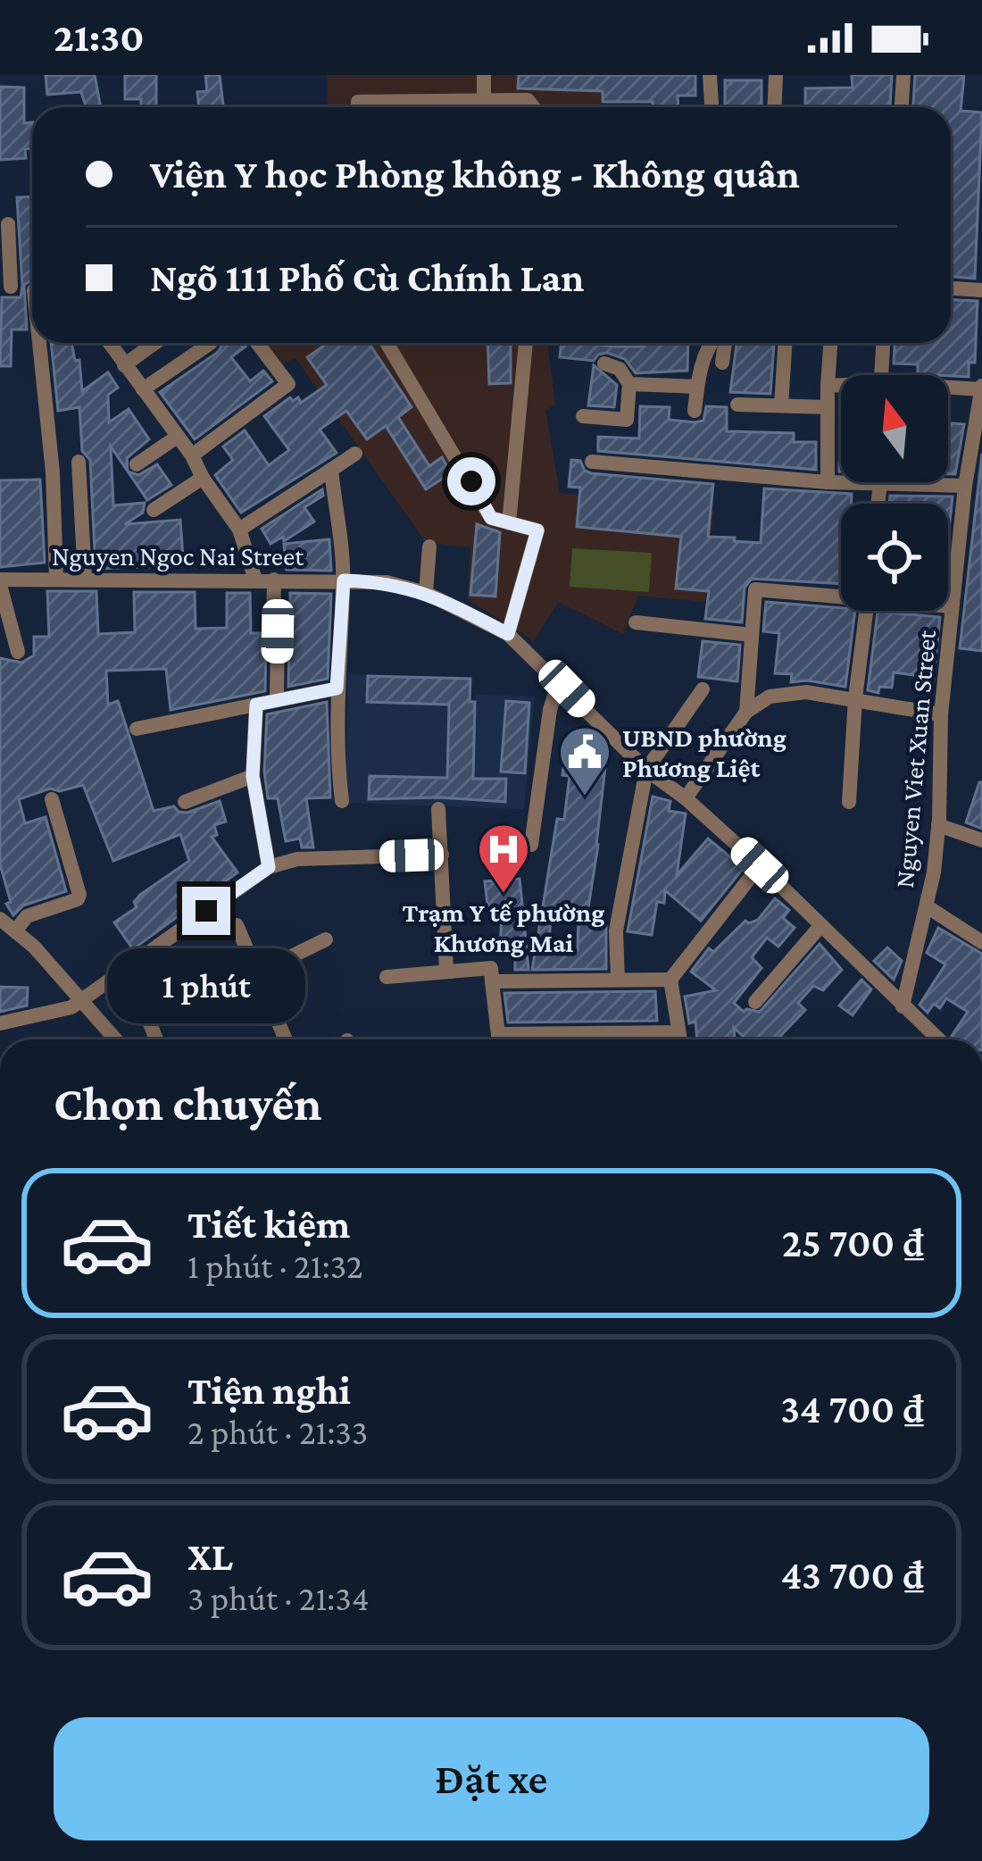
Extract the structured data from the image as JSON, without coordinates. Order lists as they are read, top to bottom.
{
  "streets": {
    "street": ["Nguyen Ngoc Nai Street", "Nguyen Viet Xuan Street"]
  },
  "crossings": [
    ["Nguyen Ngoc Nai Street", "Nguyen Viet Xuan Street"]
  ],
  "places": {
    "public building": ["UBND phường Phương Liệt"],
    "hospital": ["Trạm Y tế phường Khương Mai"]
  },
  "north": "top",
  "page": {
    "status": "21:30",
    "banner": ["Viện Y học Phòng không - Không quân", "Ngõ 111 Phố Cù Chính Lan"],
    "bubble": "1 phút",
    "heading": "Chọn chuyến",
    "list": [
      {
        "name": "Tiết kiệm",
        "note": "1 phút · 21:32",
        "value": "25 700 ₫"
      },
      {
        "name": "Tiện nghi",
        "note": "2 phút · 21:33",
        "value": "34 700 ₫"
      },
      {
        "name": "XL",
        "note": "3 phút · 21:34",
        "value": "43 700 ₫"
      }
    ],
    "buttons": "Đặt xe"
  }
}
